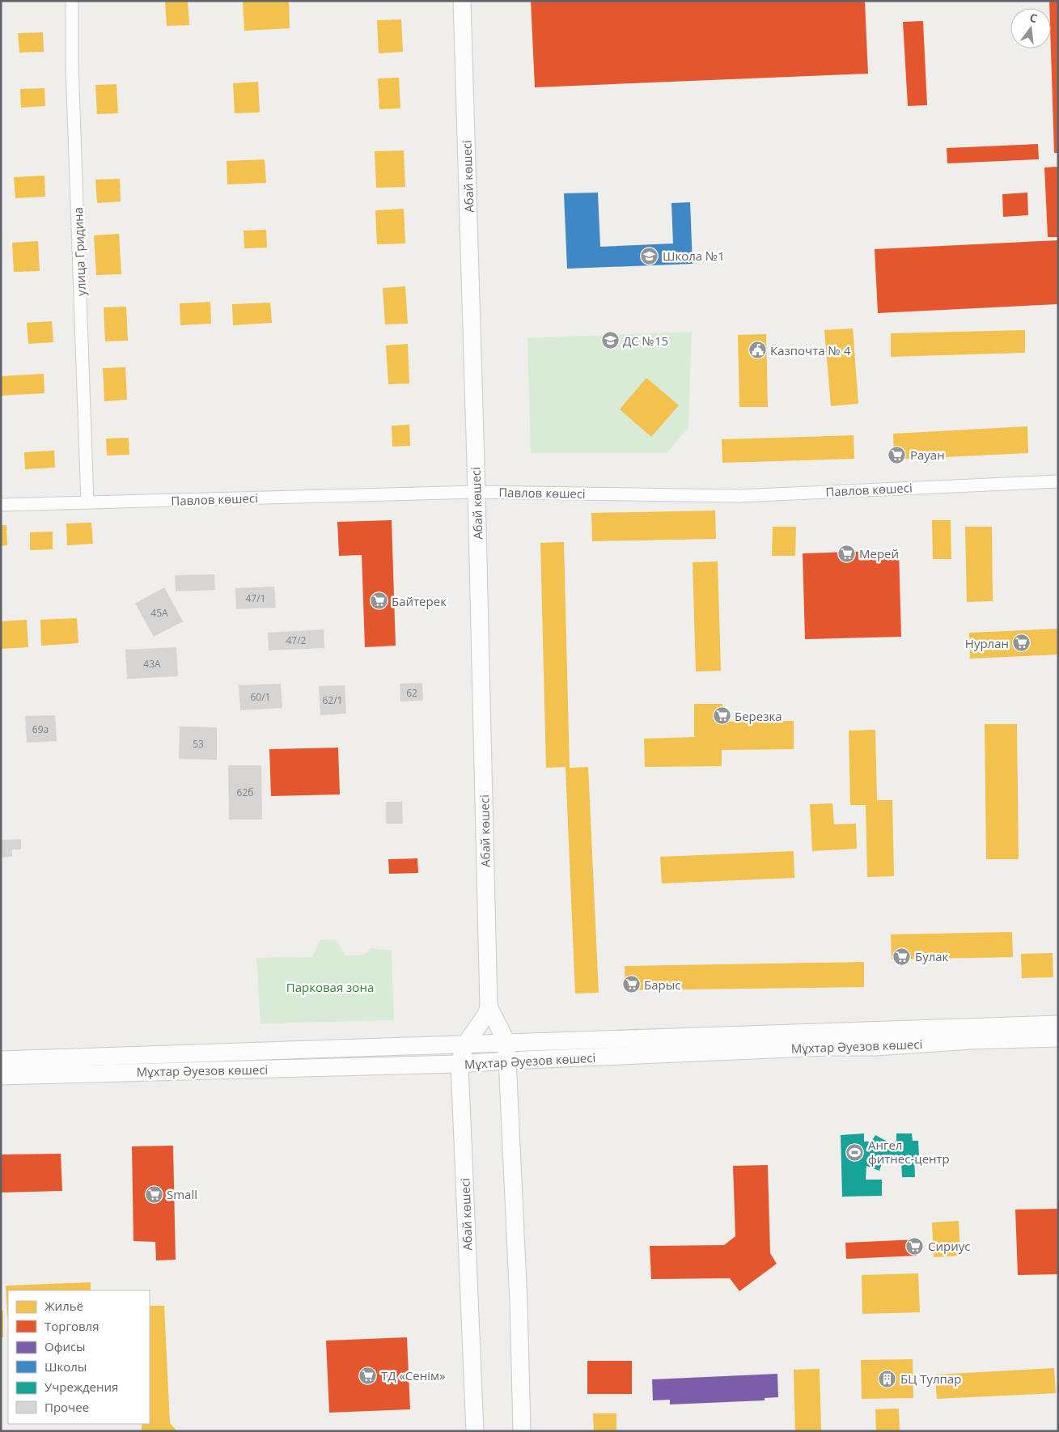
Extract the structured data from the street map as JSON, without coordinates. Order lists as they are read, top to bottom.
{
  "streets": {
    "main road": ["Абай көшесі", "Мұхтар Әуезов көшесі"],
    "street": ["улица Гридина", "Павлов көшесі"]
  },
  "crossings": [
    ["Абай көшесі", "Павлов көшесі"],
    ["Абай көшесі", "Мұхтар Әуезов көшесі"],
    ["улица Гридина", "Павлов көшесі"]
  ],
  "parks": ["Парковая зона"],
  "places": {
    "school or university": ["Школа №1", "ДС №15"],
    "public building": ["Казпочта № 4"],
    "supermarket": [
      "Рауан",
      "Мерей",
      "Байтерек",
      "Нурлан",
      "Березка",
      "Булак",
      "Барыс",
      "Small",
      "Сириус",
      "ТД «Сенім»"
    ],
    "sports": ["Ангел фитнес-центр"],
    "building": ["БЦ Тулпар"]
  },
  "house_numbers": [
    "47/1",
    "45А",
    "47/2",
    "43А",
    "62",
    "60/1",
    "62/1",
    "69а",
    "53",
    "62б"
  ],
  "legend": [
    "Жильё",
    "Торговля",
    "Офисы",
    "Школы",
    "Учреждения",
    "Прочее"
  ],
  "north": "top"
}
